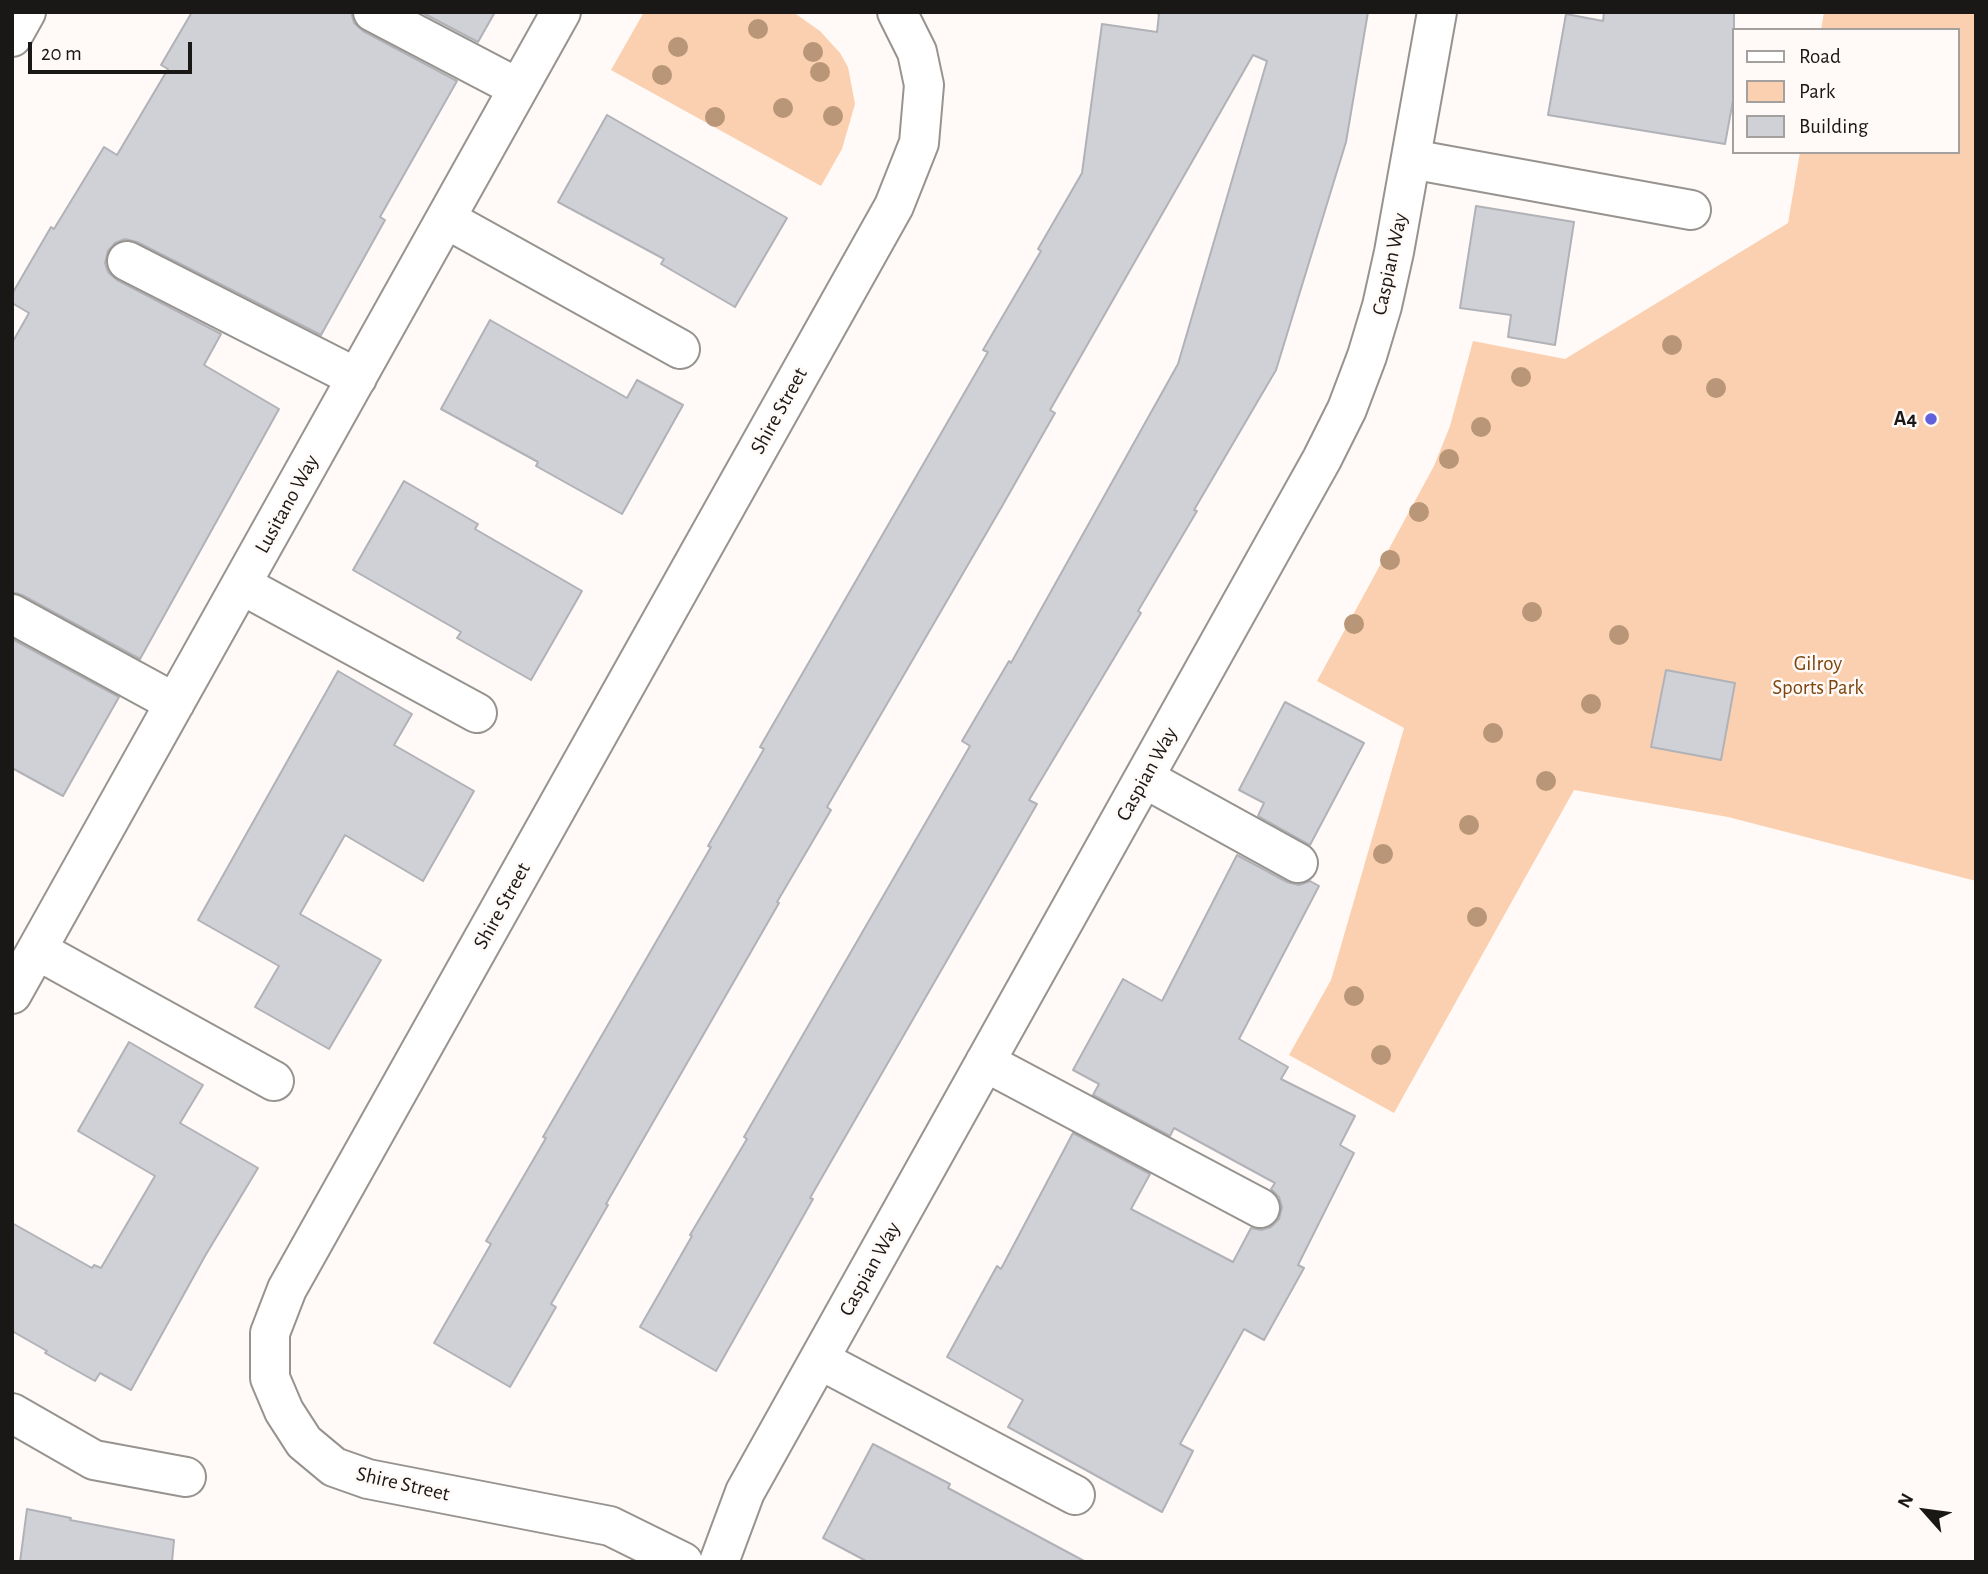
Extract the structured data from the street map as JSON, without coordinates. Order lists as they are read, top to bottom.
{
  "streets": {
    "street": ["Caspian Way", "Shire Street", "Lusitano Way"]
  },
  "parks": ["Gilroy Sports Park"],
  "places": ["A4"],
  "legend": ["Road", "Park", "Building"],
  "scale_bar": "20 m",
  "north": "top left"
}
